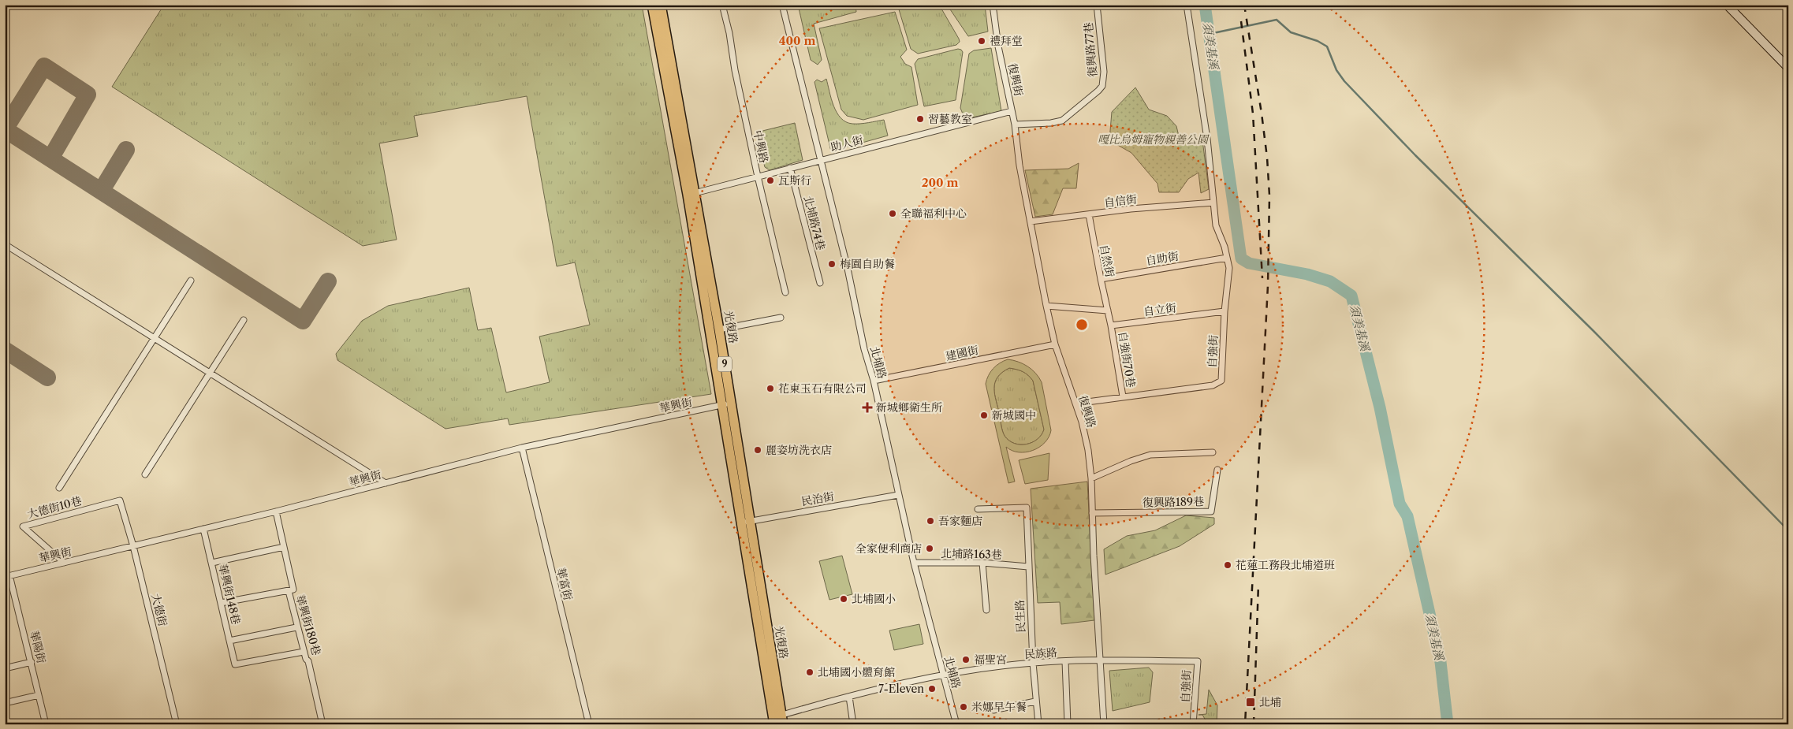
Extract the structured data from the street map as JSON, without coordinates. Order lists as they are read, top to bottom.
{
  "streets": {
    "main road": ["光復路", "9"],
    "street": [
      "復興路77巷",
      "復興街",
      "助人街",
      "中興路",
      "自信街",
      "北埔路74巷",
      "自助街",
      "自然街",
      "自立街",
      "自強街",
      "建國街",
      "自強街70巷",
      "北埔路",
      "華興街",
      "復興路",
      "民治街",
      "復興路189巷",
      "大德街10巷",
      "北埔路163巷",
      "華富街",
      "華興街148巷",
      "大德街",
      "民生路",
      "華興街180巷",
      "華陽街",
      "民族路"
    ]
  },
  "crossings": [
    ["復興路77巷", "復興路"],
    ["復興街", "助人街"],
    ["復興街", "復興路"],
    ["助人街", "中興路"],
    ["助人街", "北埔路74巷"],
    ["助人街", "光復路"],
    ["助人街", "北埔路"],
    ["助人街", "復興路"],
    ["自信街", "自然街"],
    ["自信街", "自強街"],
    ["自信街", "復興路"],
    ["自助街", "自然街"],
    ["自助街", "自強街"],
    ["自立街", "自強街"],
    ["自立街", "自強街70巷"],
    ["光復路", "華興街"],
    ["光復路", "民治街"],
    ["光復路", "民族路"],
    ["自強街", "自強街70巷"],
    ["自強街", "復興路"],
    ["自強街", "民族路"],
    ["建國街", "北埔路"],
    ["建國街", "復興路"],
    ["北埔路", "民治街"],
    ["北埔路", "北埔路163巷"],
    ["北埔路", "民族路"],
    ["華興街", "大德街10巷"],
    ["華興街", "華富街"],
    ["華興街", "華興街148巷"],
    ["華興街", "大德街"],
    ["華興街", "華興街180巷"],
    ["華興街", "華陽街"],
    ["復興路", "復興路189巷"],
    ["復興路", "民族路"],
    ["大德街10巷", "大德街"],
    ["北埔路163巷", "民生路"],
    ["華興街148巷", "華興街180巷"],
    ["民生路", "民族路"]
  ],
  "water": ["須美基溪"],
  "parks": ["嘎比烏姆寵物親善公園"],
  "places": {
    "other": [
      "禮拜堂",
      "習藝教室",
      "瓦斯行",
      "全聯福利中心",
      "梅園自助餐",
      "花東玉石有限公司",
      "新城國中",
      "麗姿坊洗衣店",
      "吾家麵店",
      "全家便利商店",
      "花蓮工務段北埔道班",
      "北埔國小",
      "福聖宮",
      "北埔國小體育館",
      "7-Eleven",
      "米娜早午餐"
    ],
    "health": ["新城鄉衛生所"],
    "transit": ["北埔"]
  },
  "rings": ["400 m", "200 m"]
}
